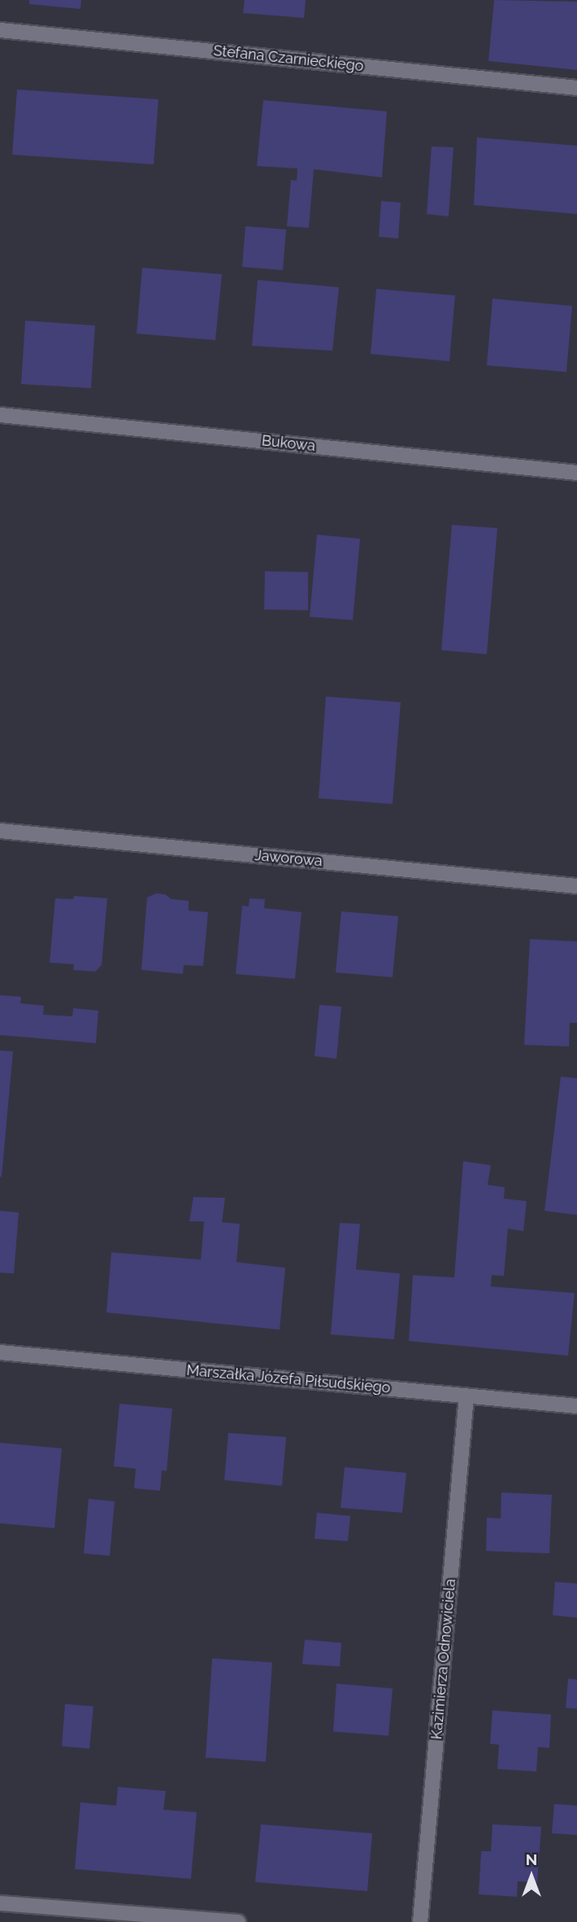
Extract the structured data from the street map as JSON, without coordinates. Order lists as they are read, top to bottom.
{
  "streets": {
    "street": [
      "Stefana Czarnieckiego",
      "Bukowa",
      "Jaworowa",
      "Marszałka Józefa Piłsudskiego",
      "Kazimierza Odnowiciela"
    ]
  },
  "crossings": [
    ["Marszałka Józefa Piłsudskiego", "Kazimierza Odnowiciela"]
  ],
  "north": "top"
}
